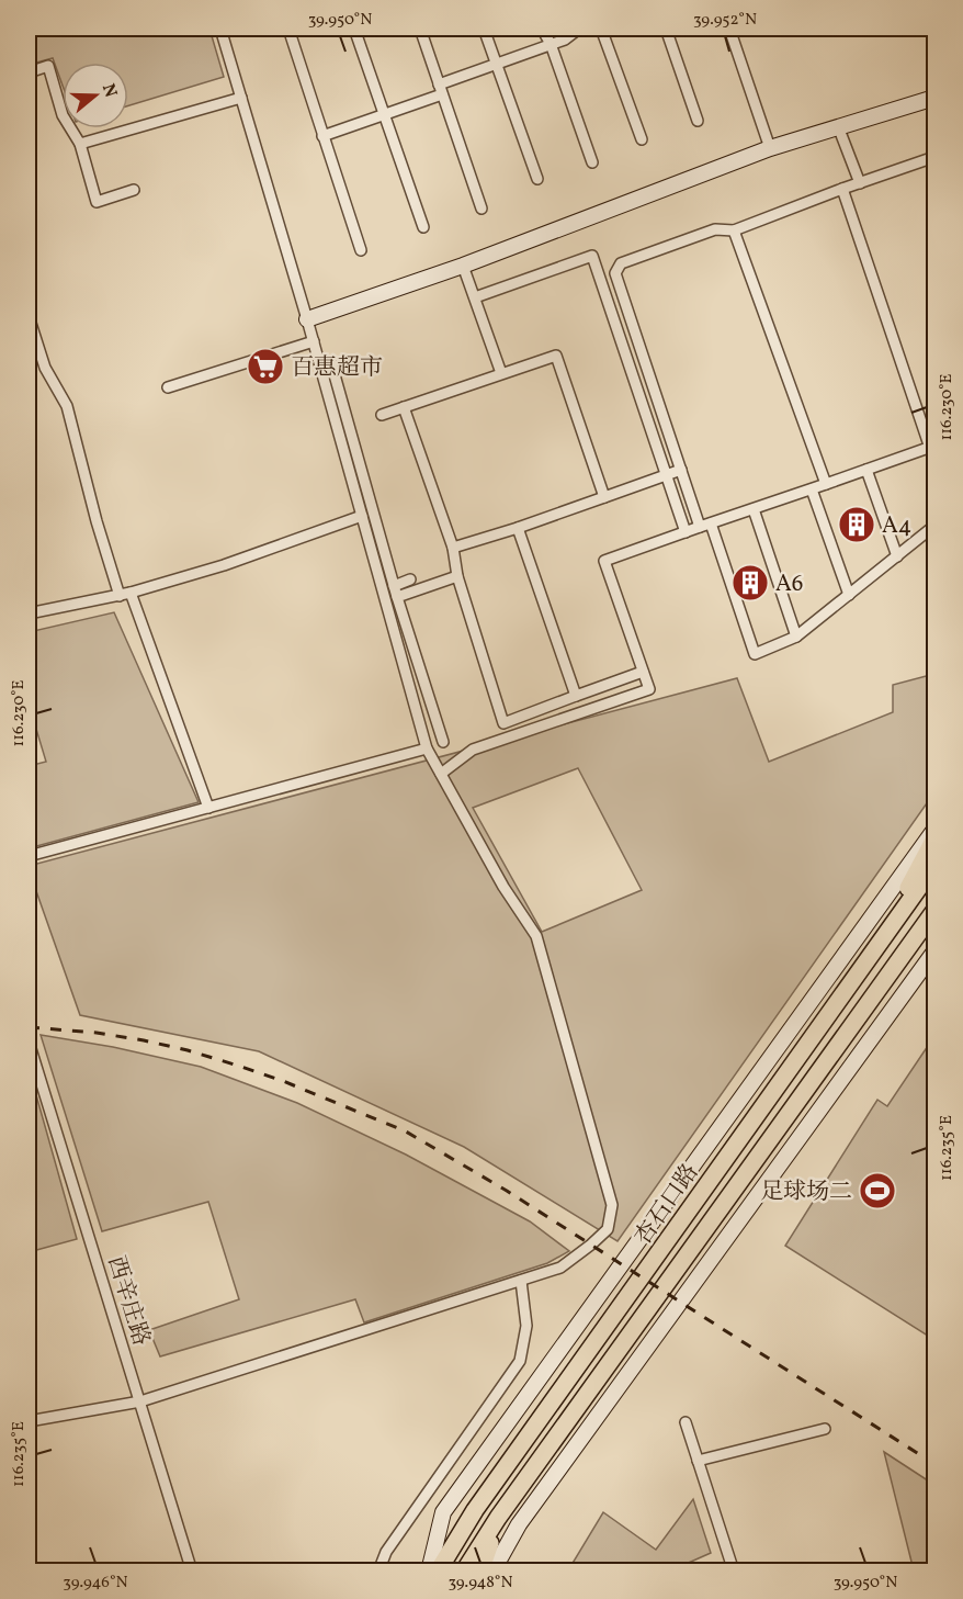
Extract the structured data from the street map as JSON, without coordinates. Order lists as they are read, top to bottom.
{
  "streets": {
    "main road": ["杏石口路"],
    "street": ["西辛庄路"]
  },
  "places": {
    "supermarket": ["百惠超市"],
    "building": ["A4", "A6"],
    "sports": ["足球场二"]
  },
  "north": "right",
  "coordinates": [
    "39.950°N",
    "39.952°N",
    "116.230°E",
    "116.235°E",
    "39.946°N",
    "39.948°N"
  ]
}
